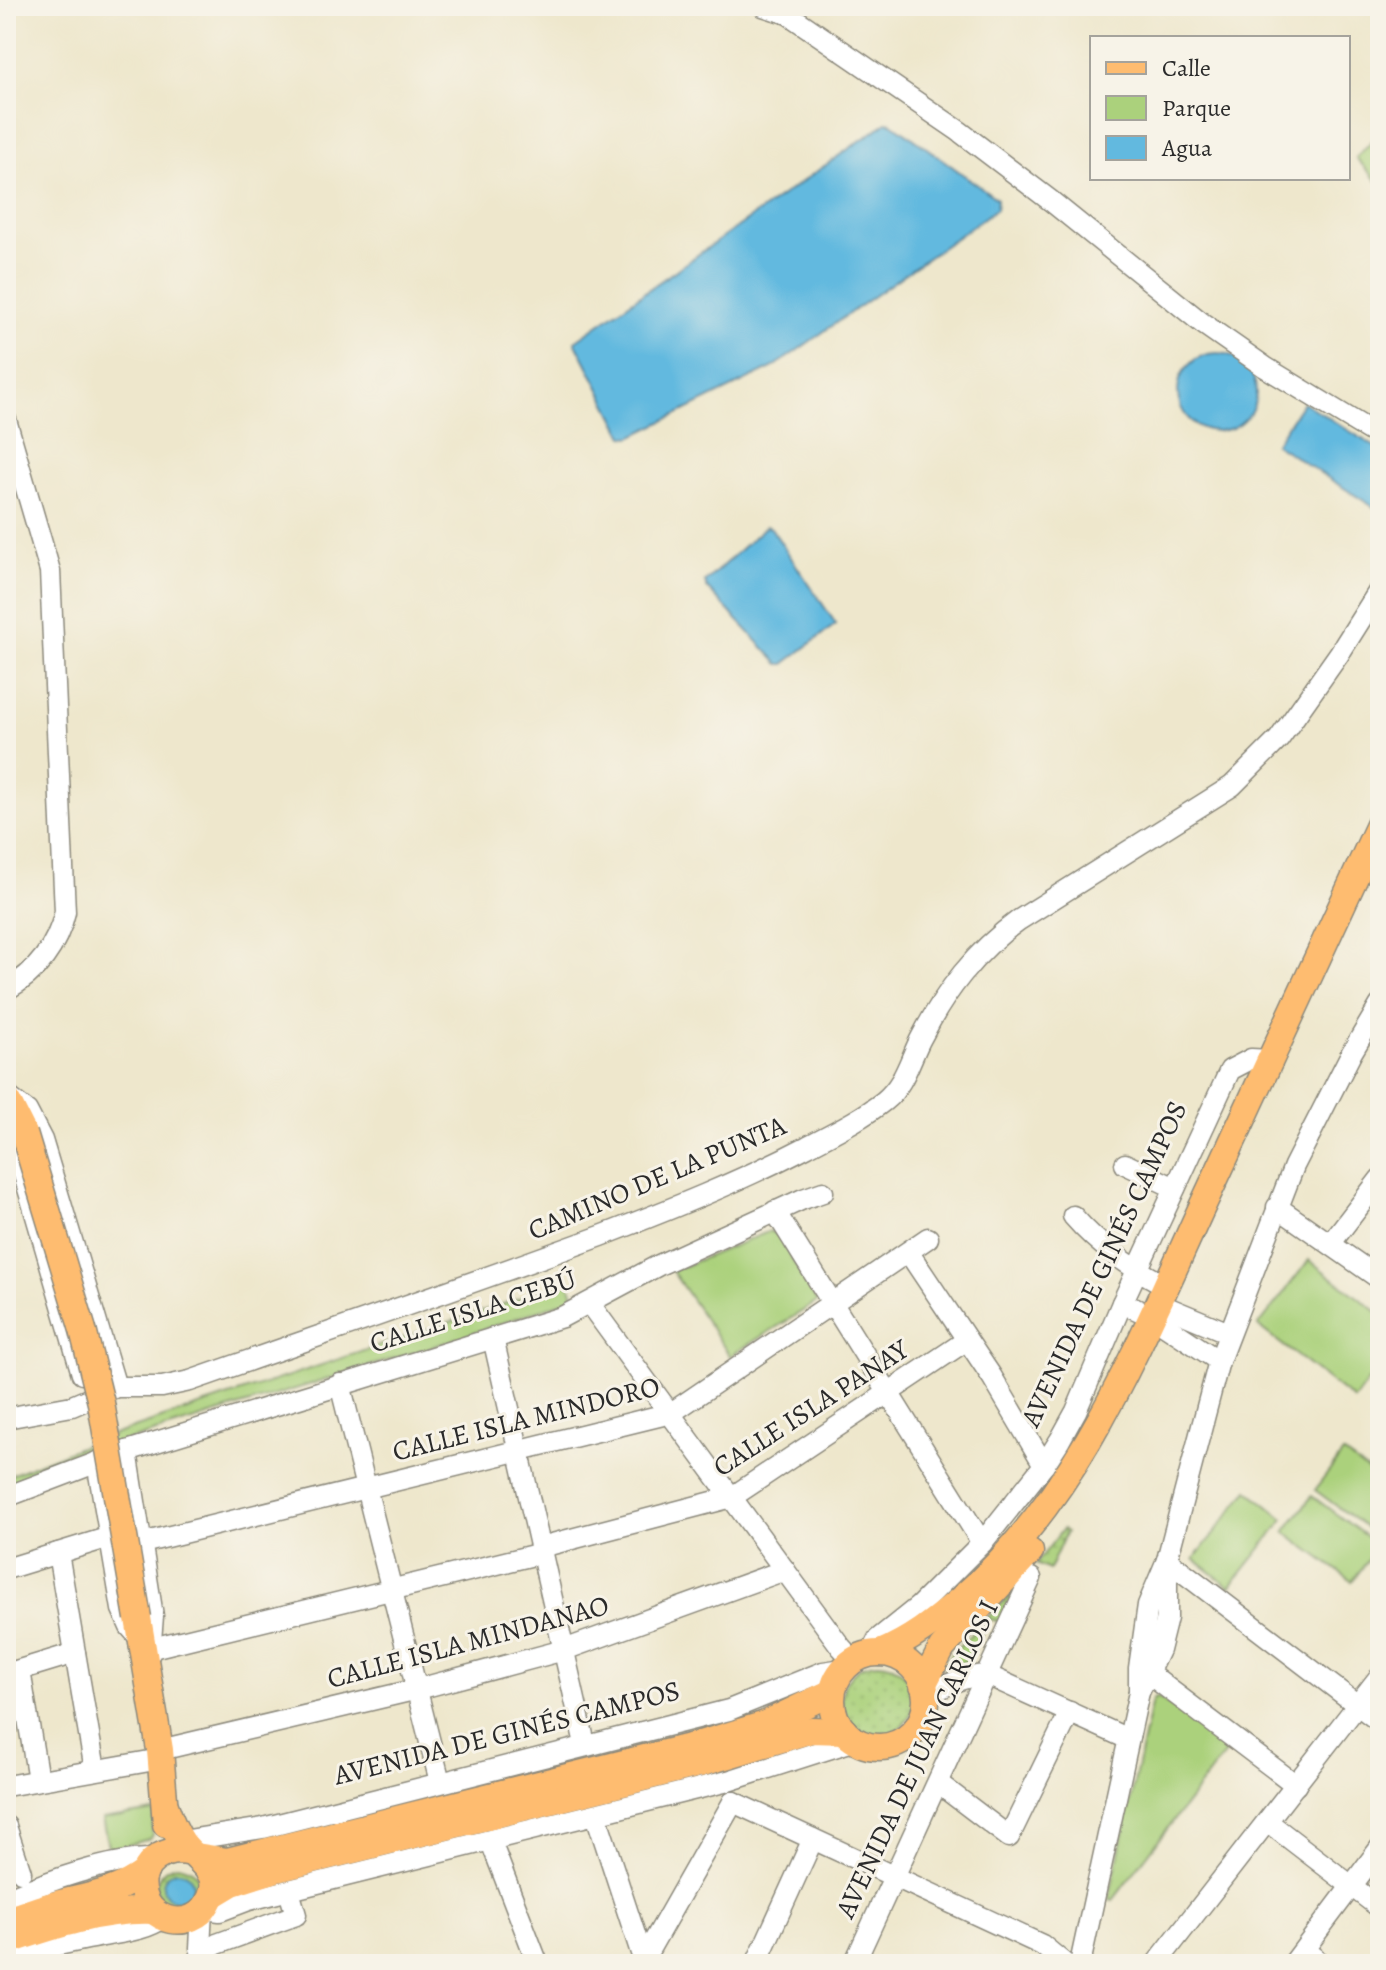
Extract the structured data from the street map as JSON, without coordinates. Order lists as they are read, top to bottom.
{
  "streets": {
    "main road": ["AVENIDA DE GINÉS CAMPOS"],
    "street": [
      "CAMINO DE LA PUNTA",
      "CALLE ISLA CEBÚ",
      "CALLE ISLA PANAY",
      "CALLE ISLA MINDORO",
      "CALLE ISLA MINDANAO",
      "AVENIDA DE JUAN CARLOS I"
    ]
  },
  "legend": ["Calle", "Parque", "Agua"]
}
